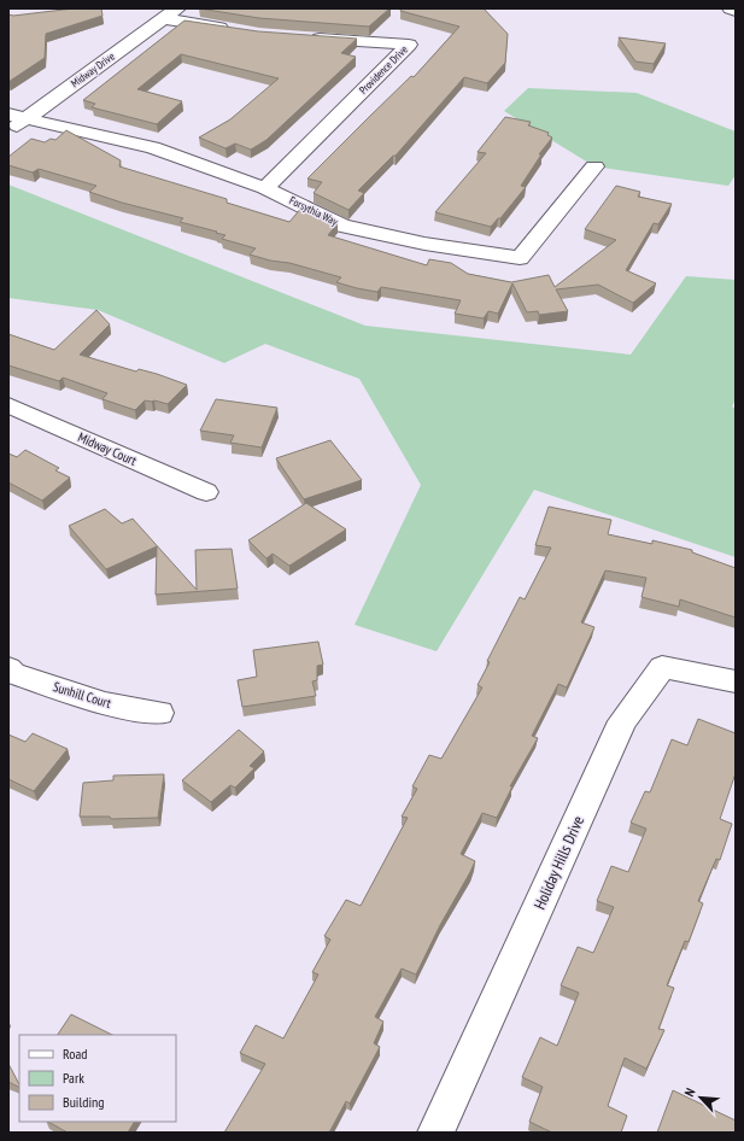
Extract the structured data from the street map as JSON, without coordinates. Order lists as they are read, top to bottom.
{
  "streets": {
    "street": [
      "Midway Drive",
      "Providence Drive",
      "Forsythia Way",
      "Midway Court",
      "Sunhill Court",
      "Holiday Hills Drive"
    ]
  },
  "crossings": [
    ["Midway Drive", "Forsythia Way"],
    ["Providence Drive", "Forsythia Way"]
  ],
  "legend": ["Road", "Park", "Building"],
  "north": "top left"
}
